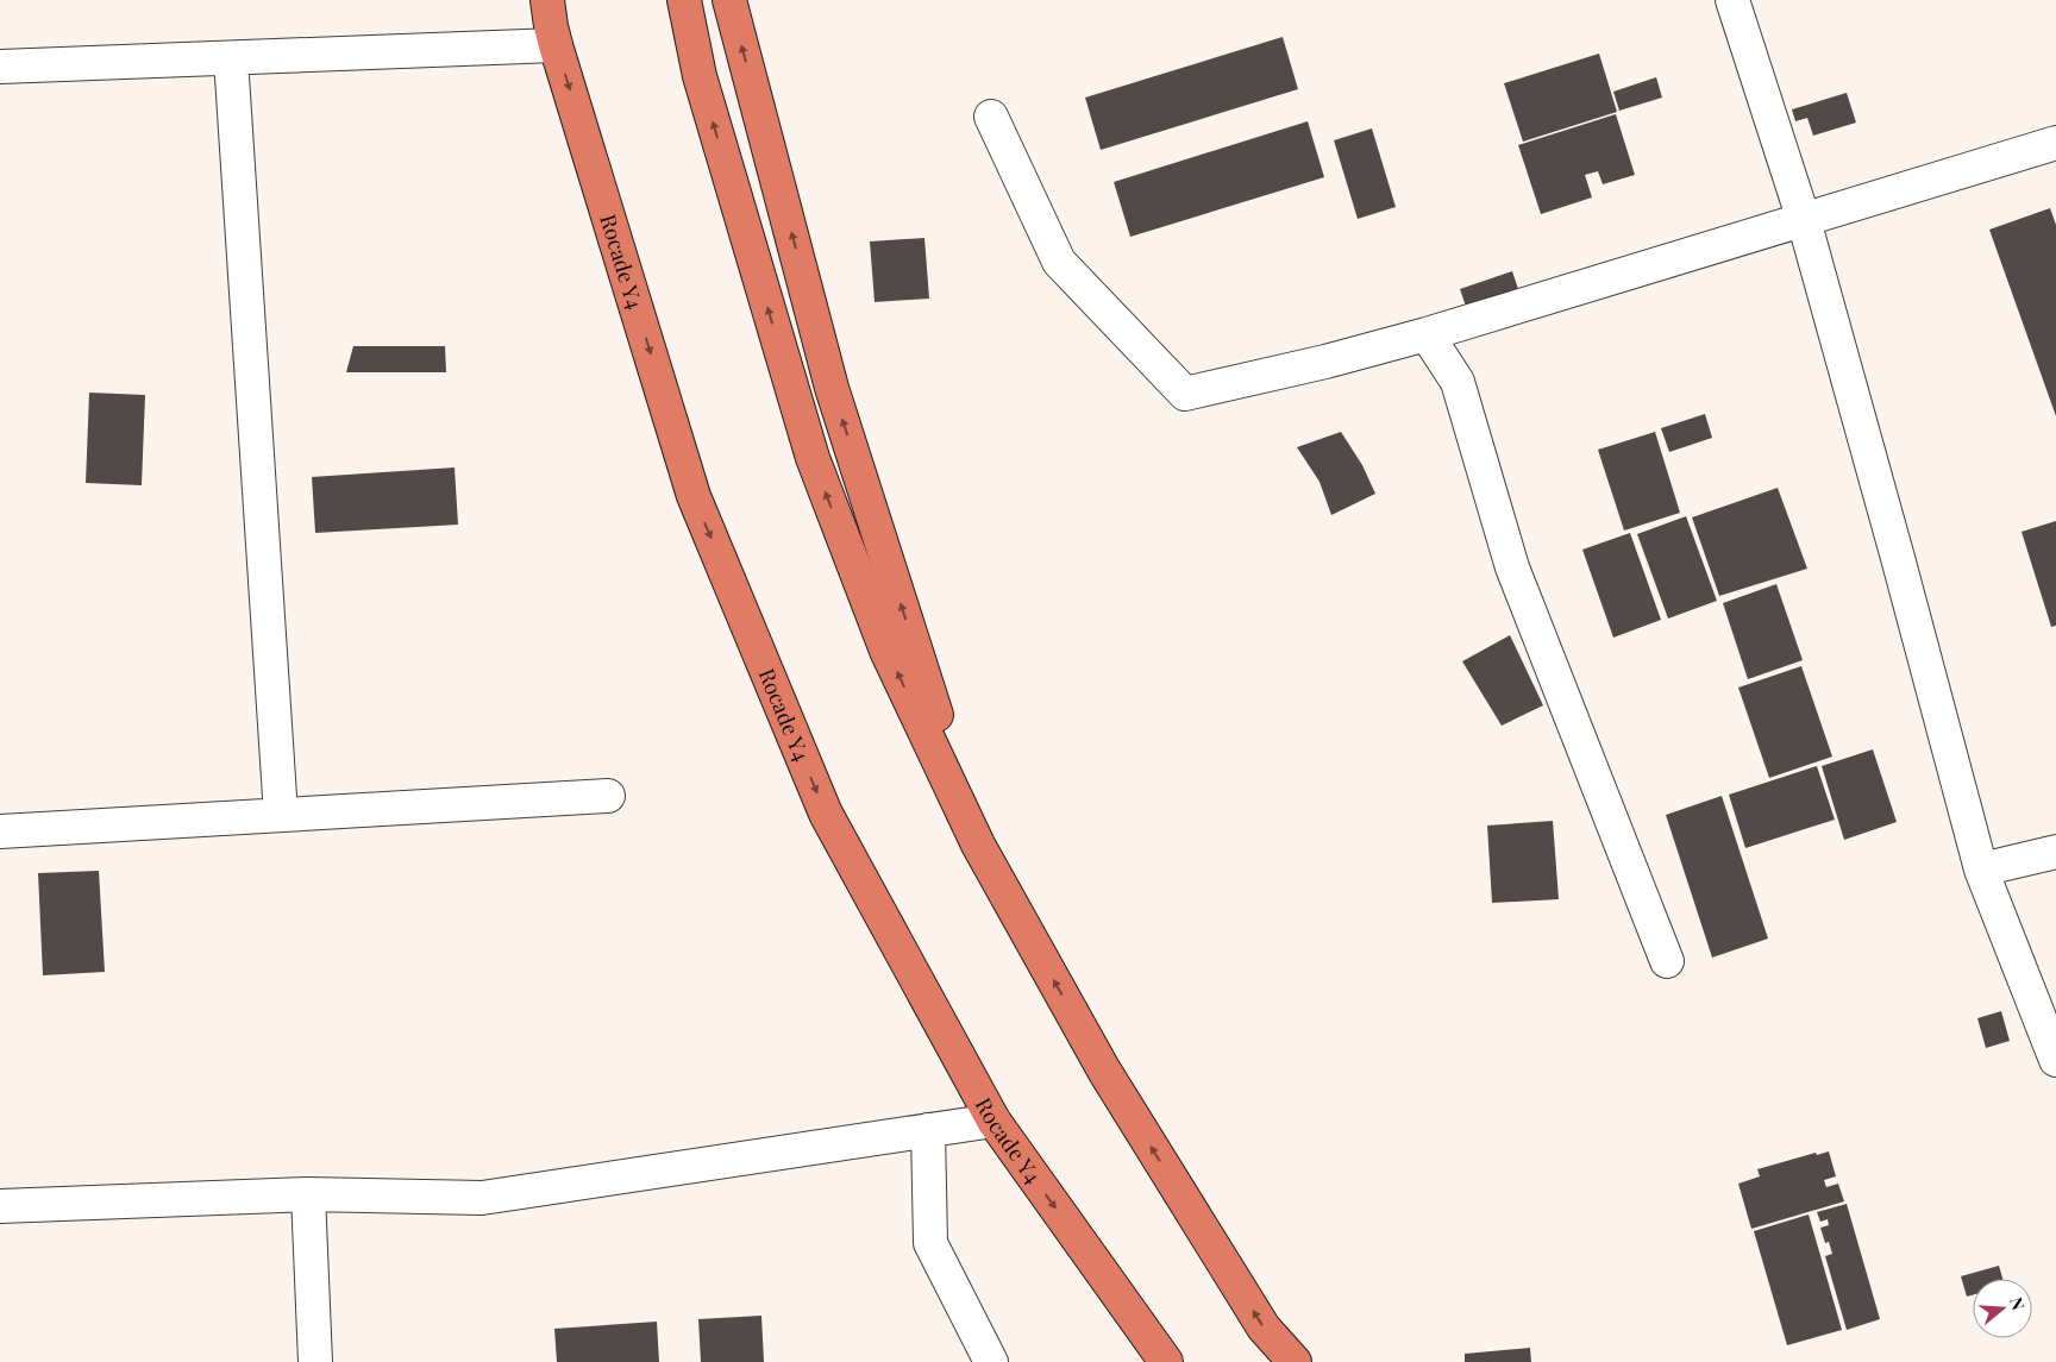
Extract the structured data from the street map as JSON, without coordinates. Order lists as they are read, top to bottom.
{
  "streets": {
    "highway": ["Rocade Y4"]
  },
  "north": "right"
}
